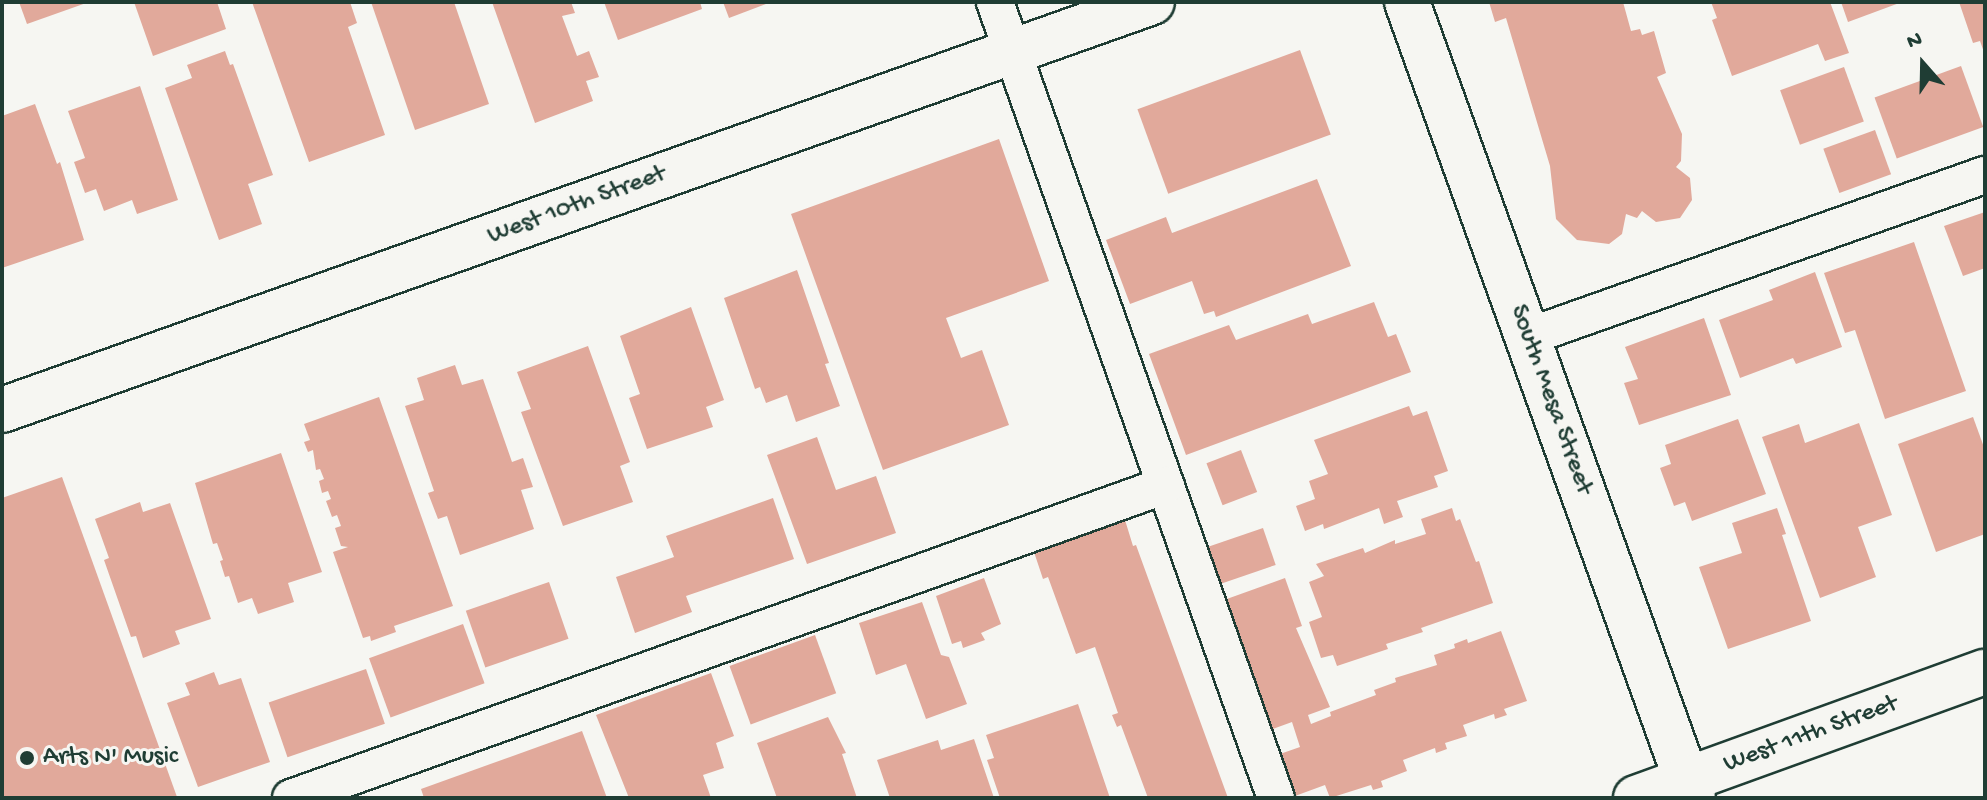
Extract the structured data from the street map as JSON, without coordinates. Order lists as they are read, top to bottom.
{
  "streets": {
    "street": ["West 10th Street", "South Mesa Street", "West 11th Street"]
  },
  "crossings": [
    ["South Mesa Street", "West 11th Street"]
  ],
  "places": ["Arts N' Music"],
  "north": "top"
}
